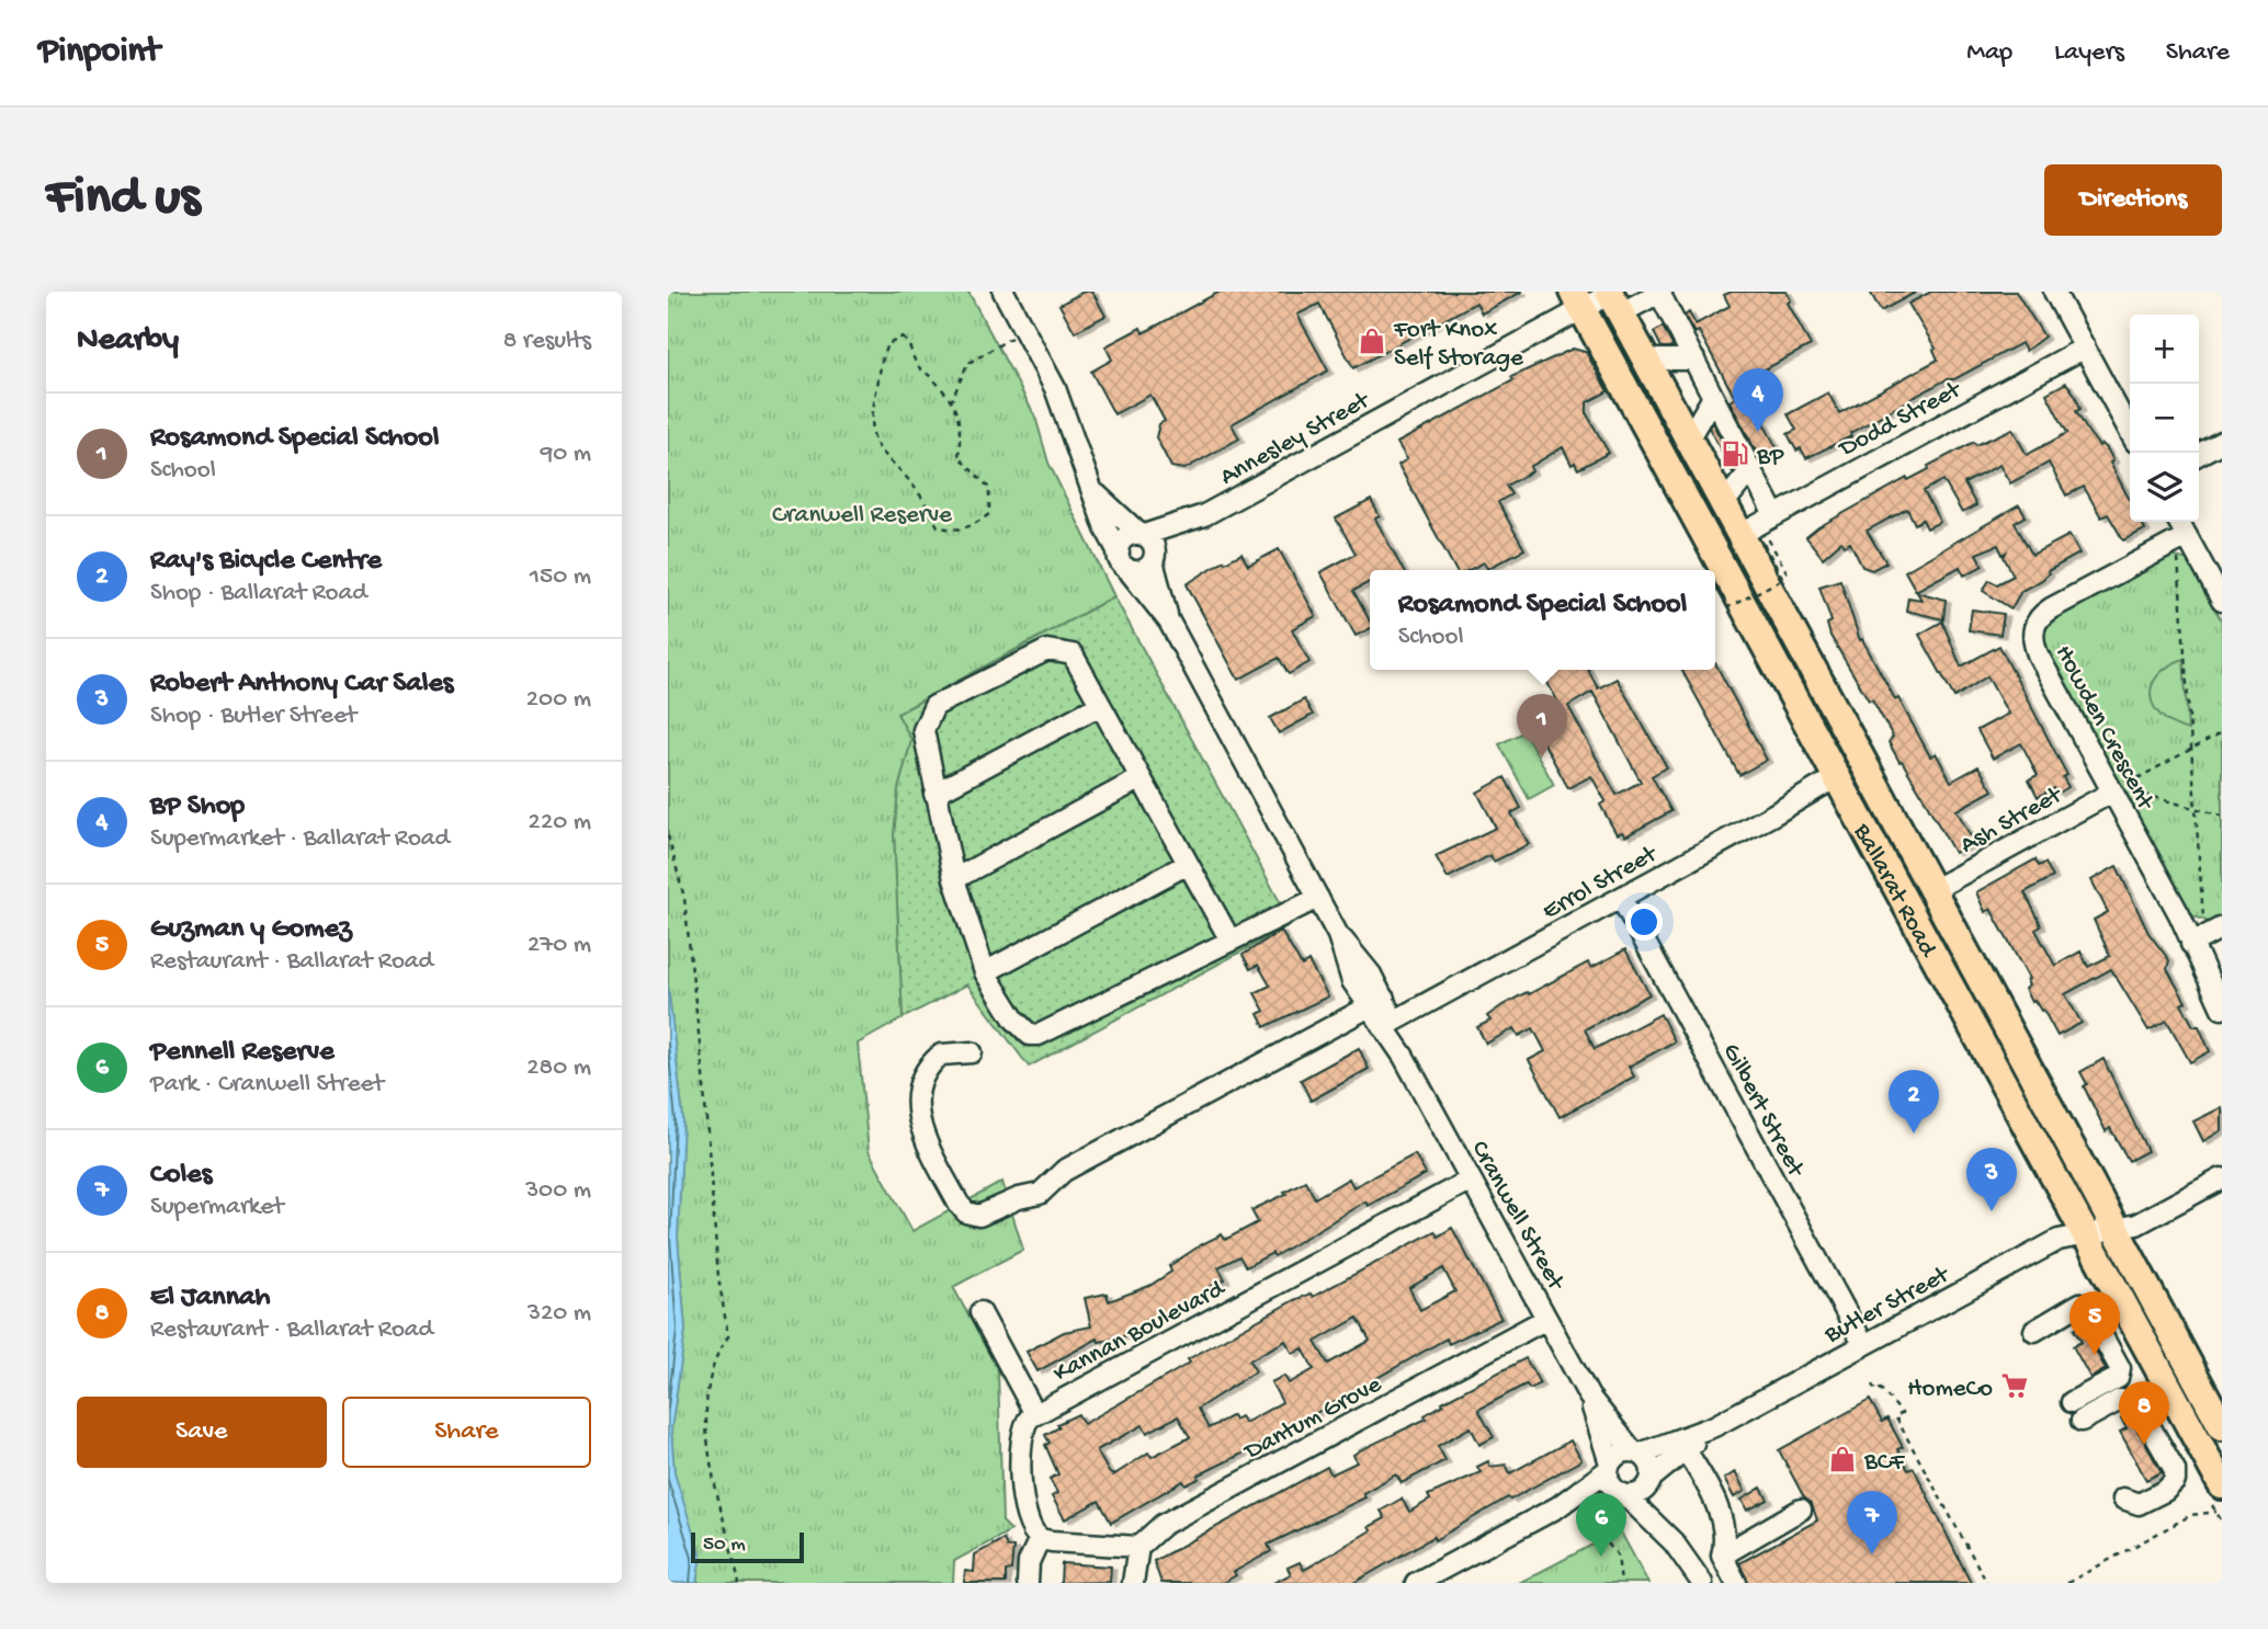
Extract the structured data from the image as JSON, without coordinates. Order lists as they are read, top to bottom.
{
  "streets": {
    "highway": ["Ballarat Road"],
    "street": [
      "Dodd Street",
      "Annesley Street",
      "Howden Crescent",
      "Ash Street",
      "Errol Street",
      "Gilbert Street",
      "Cranwell Street",
      "Butler Street",
      "Kannan Boulevard",
      "Dantum Grove"
    ]
  },
  "crossings": [
    ["Dodd Street", "Ballarat Road"],
    ["Annesley Street", "Ballarat Road"],
    ["Annesley Street", "Cranwell Street"],
    ["Howden Crescent", "Ash Street"],
    ["Ash Street", "Ballarat Road"],
    ["Errol Street", "Ballarat Road"],
    ["Errol Street", "Gilbert Street"],
    ["Errol Street", "Cranwell Street"],
    ["Ballarat Road", "Butler Street"],
    ["Gilbert Street", "Butler Street"],
    ["Cranwell Street", "Butler Street"],
    ["Cranwell Street", "Kannan Boulevard"],
    ["Cranwell Street", "Dantum Grove"]
  ],
  "parks": ["Cranwell Reserve"],
  "places": {
    "shop": ["Fort Knox Self Storage", "BCF"],
    "fuel station": ["BP"],
    "supermarket": ["HomeCo"]
  },
  "scale_bar": "50 m",
  "page": {
    "header": "Pinpoint",
    "nav": ["Map", "Layers", "Share"],
    "buttons": [
      "Directions",
      ["Save", "Share"]
    ],
    "title": "Find us",
    "heading": ["Nearby", "8 results"],
    "map_buttons": ["+", "−"],
    "pins": [
      "4",
      "1",
      "2",
      "3",
      "5",
      "8",
      "7",
      "6"
    ],
    "list": [
      {
        "mark": "1",
        "name": "Rosamond Special School",
        "note": "School",
        "value": "90 m"
      },
      {
        "mark": "2",
        "name": "Ray's Bicycle Centre",
        "note": "Shop · Ballarat Road",
        "value": "150 m"
      },
      {
        "mark": "3",
        "name": "Robert Anthony Car Sales",
        "note": "Shop · Butler Street",
        "value": "200 m"
      },
      {
        "mark": "4",
        "name": "BP Shop",
        "note": "Supermarket · Ballarat Road",
        "value": "220 m"
      },
      {
        "mark": "5",
        "name": "Guzman y Gomez",
        "note": "Restaurant · Ballarat Road",
        "value": "270 m"
      },
      {
        "mark": "6",
        "name": "Pennell Reserve",
        "note": "Park · Cranwell Street",
        "value": "280 m"
      },
      {
        "mark": "7",
        "name": "Coles",
        "note": "Supermarket",
        "value": "300 m"
      },
      {
        "mark": "8",
        "name": "El Jannah",
        "note": "Restaurant · Ballarat Road",
        "value": "320 m"
      }
    ],
    "popup": ["Rosamond Special School", "School"],
    "scale": "50 m"
  }
}
